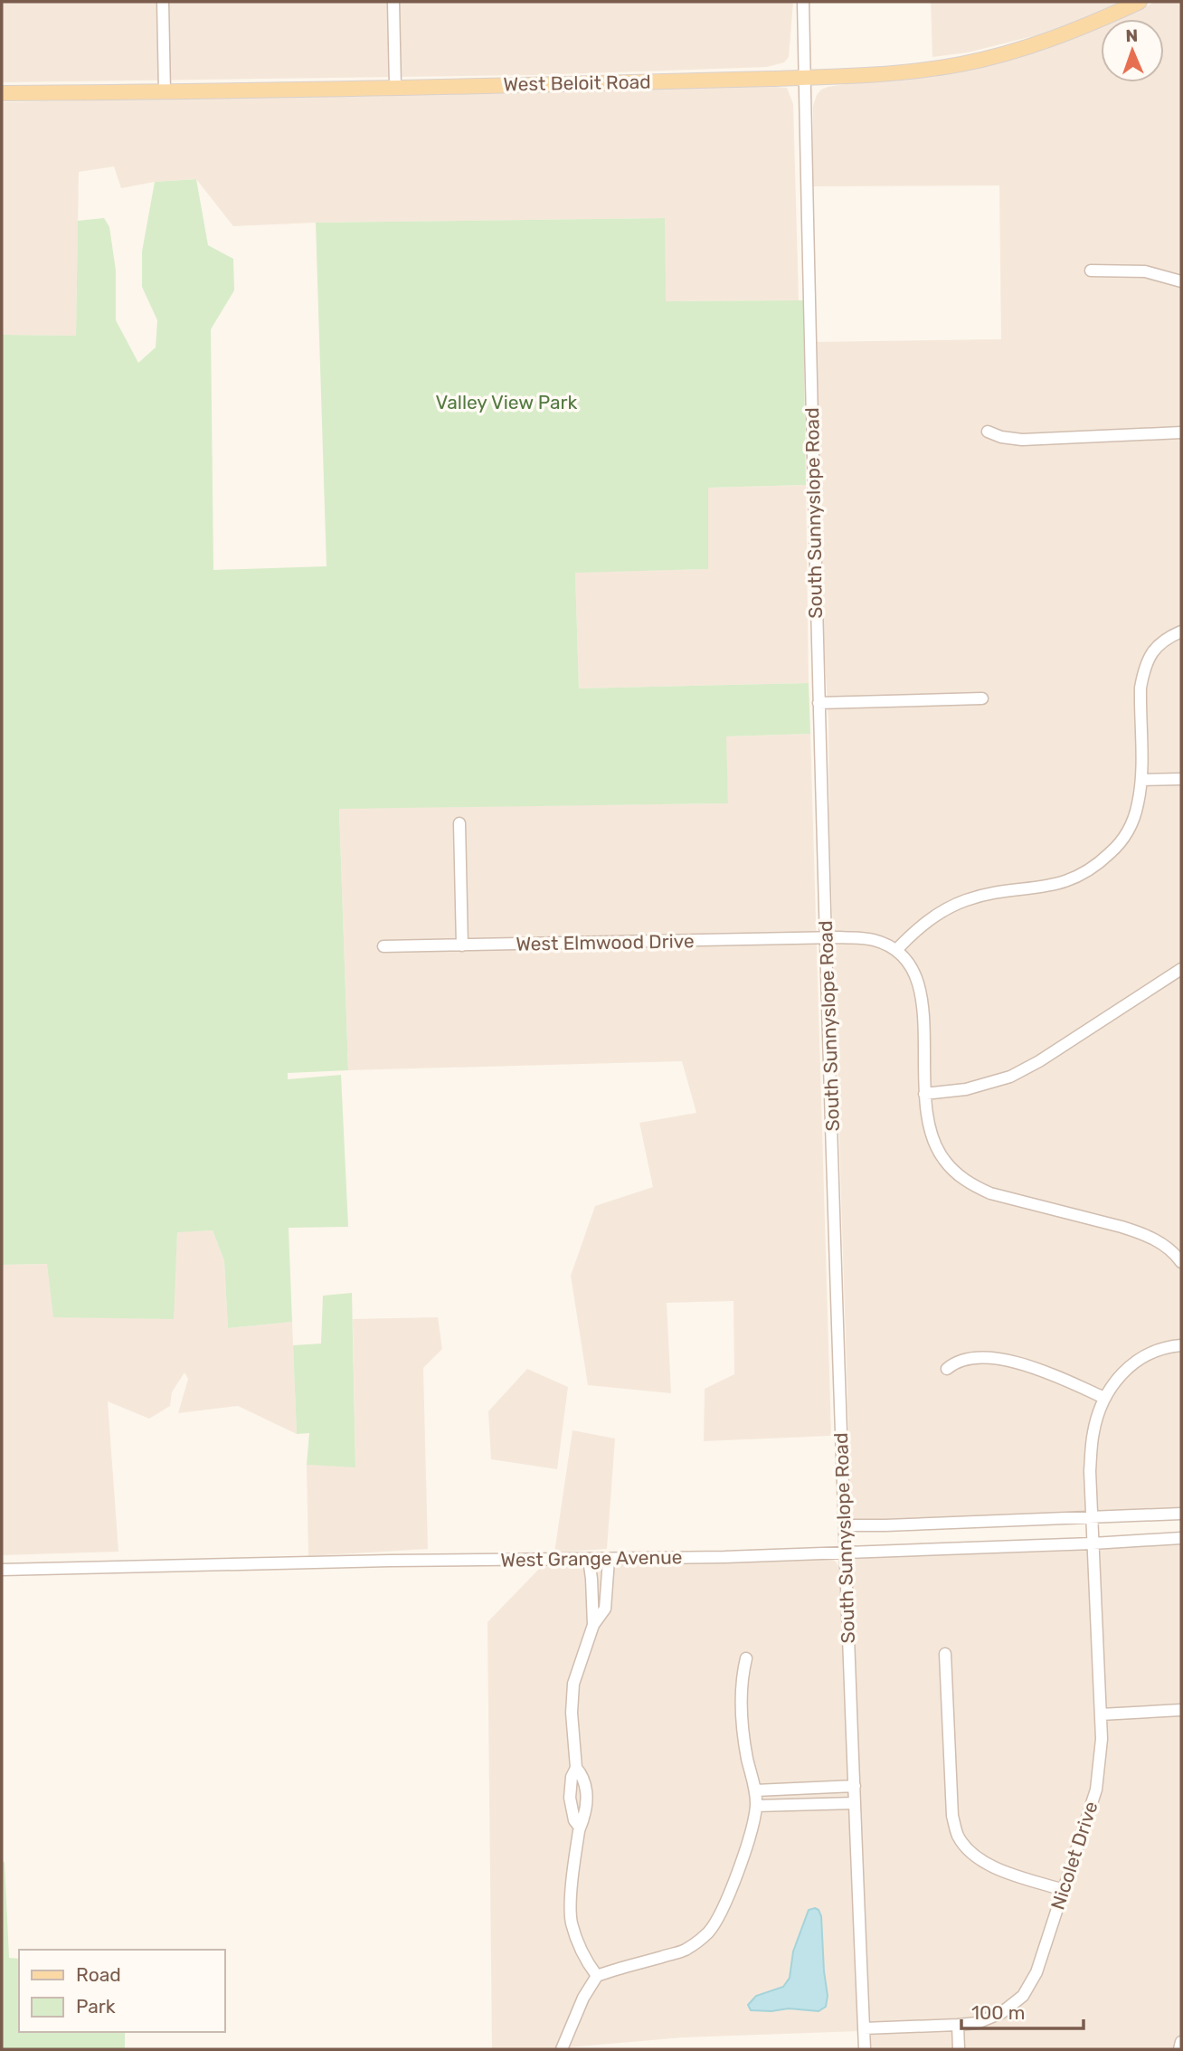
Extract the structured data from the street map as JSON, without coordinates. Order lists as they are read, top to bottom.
{
  "streets": {
    "main road": ["West Beloit Road"],
    "street": [
      "South Sunnyslope Road",
      "West Elmwood Drive",
      "West Grange Avenue",
      "Nicolet Drive"
    ]
  },
  "crossings": [
    ["West Beloit Road", "South Sunnyslope Road"],
    ["South Sunnyslope Road", "West Elmwood Drive"],
    ["South Sunnyslope Road", "West Grange Avenue"],
    ["South Sunnyslope Road", "Nicolet Drive"],
    ["West Grange Avenue", "Nicolet Drive"]
  ],
  "parks": ["Valley View Park"],
  "legend": ["Road", "Park"],
  "scale_bar": "100 m",
  "north": "top"
}
